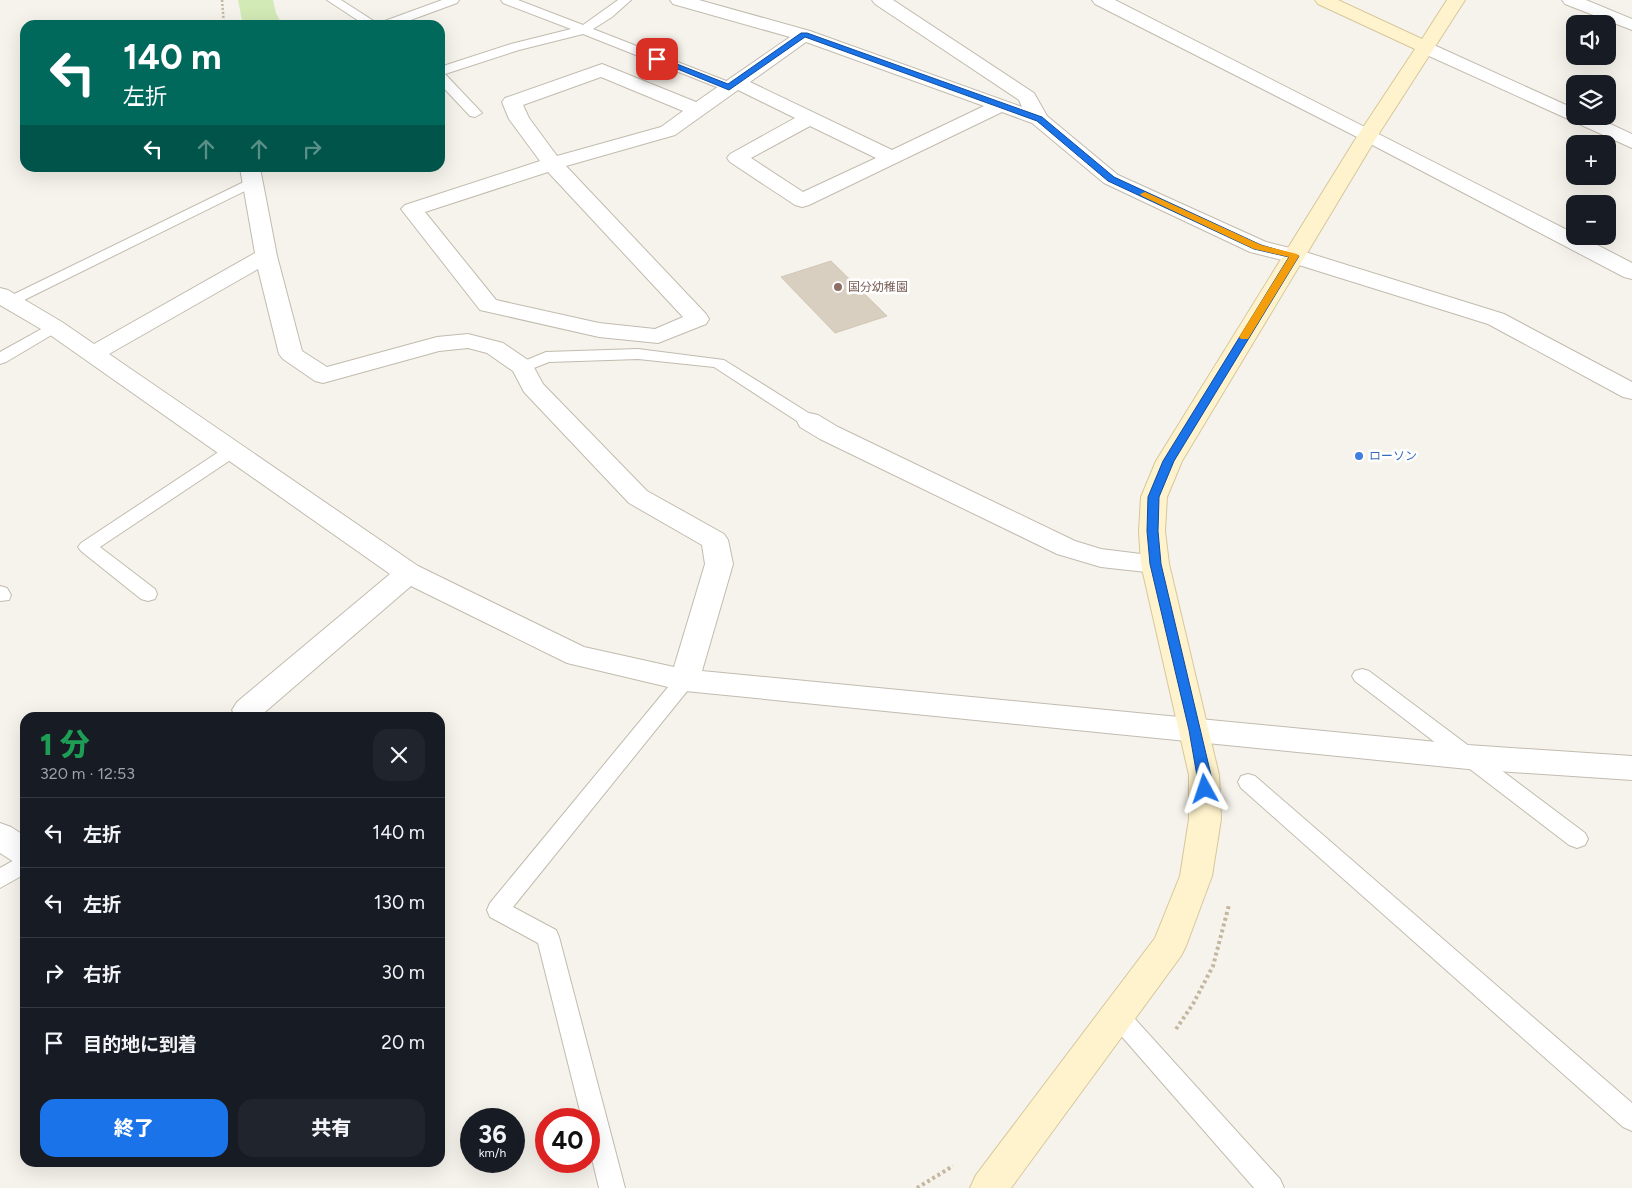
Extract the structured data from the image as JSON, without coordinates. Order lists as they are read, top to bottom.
{
  "places": ["国分幼稚園", "ローソン"],
  "page": {
    "map_buttons": ["+", "−"],
    "turn": ["140 m", "左折"],
    "heading": ["1 分", "320 m · 12:53"],
    "list": [
      {
        "name": "左折",
        "value": "140 m"
      },
      {
        "name": "左折",
        "value": "130 m"
      },
      {
        "name": "右折",
        "value": "30 m"
      },
      {
        "name": "目的地に到着",
        "value": "20 m"
      }
    ],
    "buttons": ["終了", "共有"],
    "speed": "36 km/h",
    "limit": "40"
  }
}
